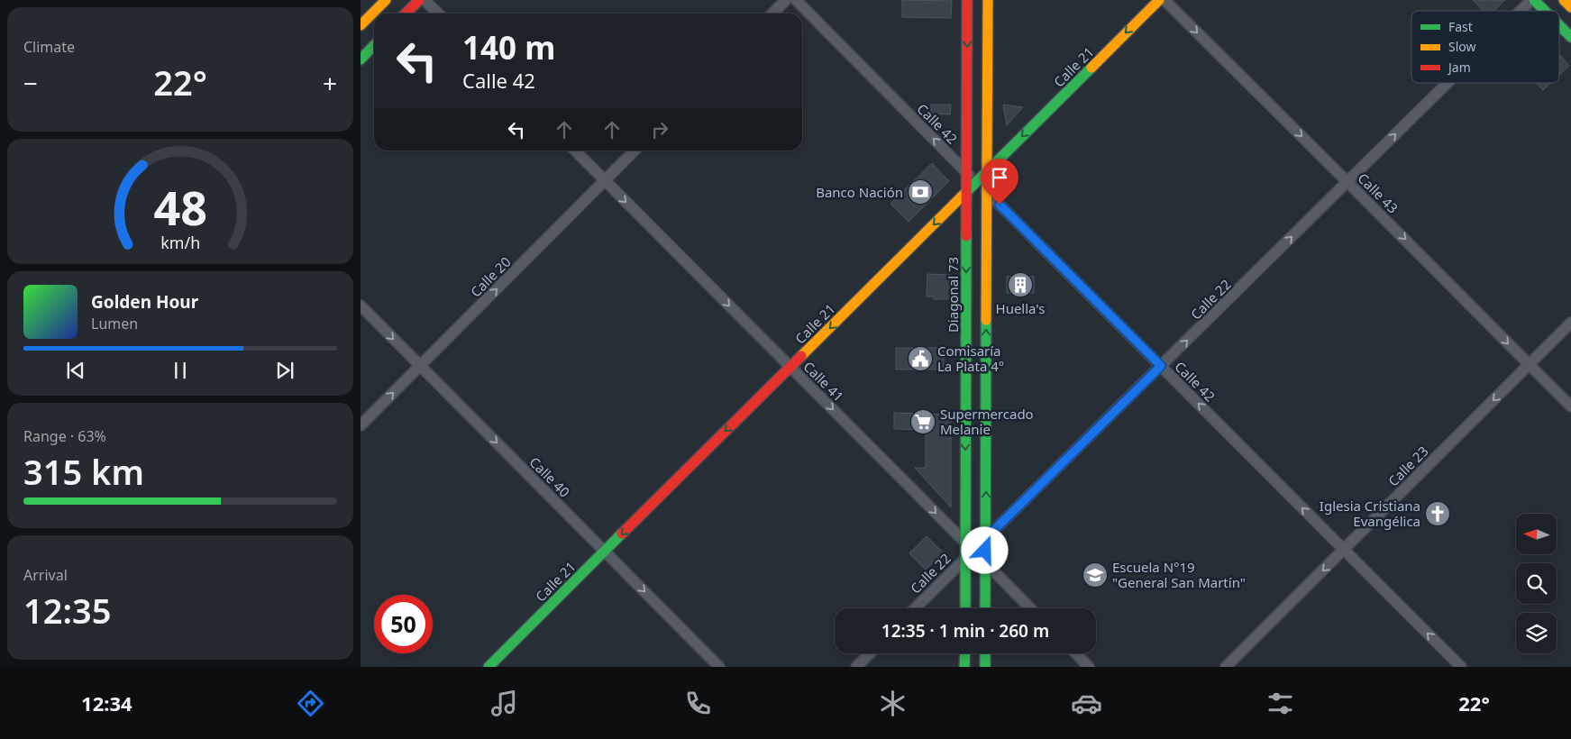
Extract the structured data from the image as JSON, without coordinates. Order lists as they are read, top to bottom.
{
  "streets": {
    "main road": ["Calle 21", "Diagonal 73"],
    "street": [
      "Calle 42",
      "Calle 43",
      "Calle 20",
      "Calle 22",
      "Calle 41",
      "Calle 23",
      "Calle 40"
    ]
  },
  "crossings": [
    ["Calle 21", "Calle 42"],
    ["Calle 21", "Diagonal 73"],
    ["Calle 21", "Calle 41"],
    ["Calle 21", "Calle 40"],
    ["Calle 42", "Diagonal 73"],
    ["Calle 42", "Calle 22"],
    ["Calle 42", "Calle 23"],
    ["Calle 43", "Calle 22"],
    ["Calle 43", "Calle 23"],
    ["Calle 20", "Calle 41"],
    ["Calle 20", "Calle 40"],
    ["Diagonal 73", "Calle 22"],
    ["Diagonal 73", "Calle 41"],
    ["Calle 22", "Calle 41"]
  ],
  "one_way": [
    "Calle 21",
    "Calle 42",
    "Calle 43",
    "Calle 20",
    "Calle 22",
    "Calle 41",
    "Calle 23",
    "Calle 40"
  ],
  "places": {
    "bank": ["Banco Nación"],
    "building": ["Huella's"],
    "public building": ["Comisaría La Plata 4°"],
    "supermarket": ["Supermercado Melanie"],
    "church": ["Iglesia Cristiana Evangélica"],
    "school or university": ["Escuela N°19 \"General San Martín\""]
  },
  "legend": ["Fast", "Slow", "Jam"],
  "north": "left",
  "page": {
    "tile": [
      "Climate",
      ["Range · 63%", "315 km"],
      ["Arrival", "12:35"]
    ],
    "turn": ["140 m", "Calle 42"],
    "heat": ["−", "22°", "+"],
    "song": ["Golden Hour", "Lumen"],
    "limit": "50",
    "trip": "12:35 · 1 min · 260 m",
    "tabs": ["12:34", "22°"],
    "gauge": ["48", "km/h"]
  }
}
